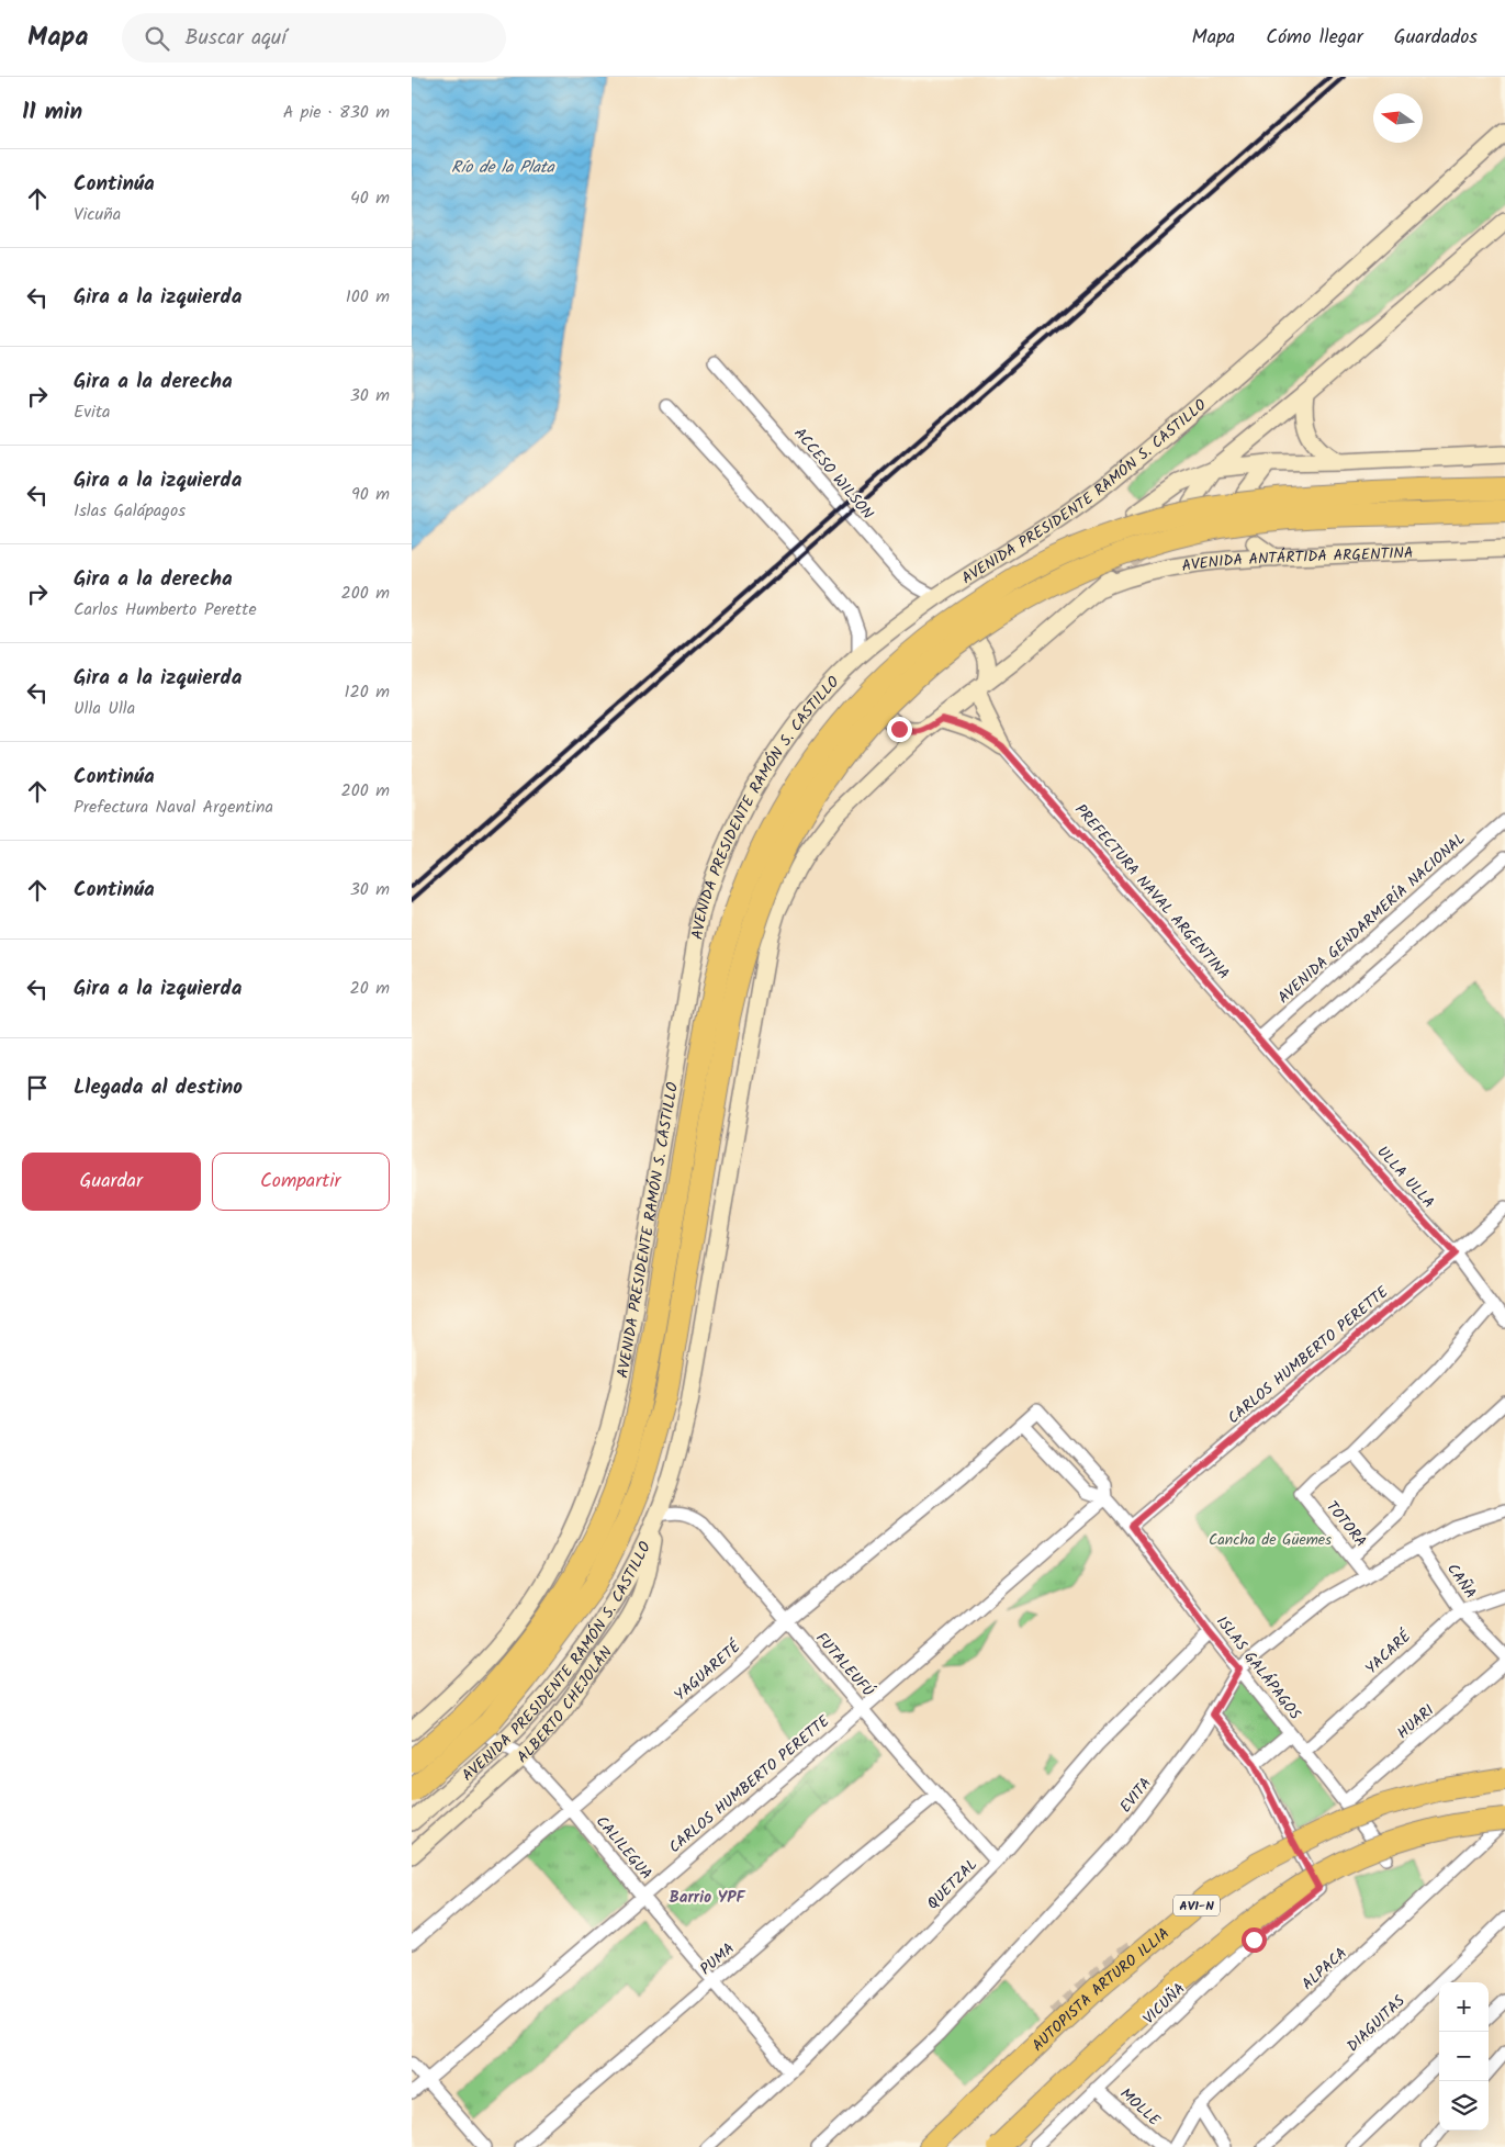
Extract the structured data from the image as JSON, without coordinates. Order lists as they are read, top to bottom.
{
  "streets": {
    "highway": ["AV1-N", "AUTOPISTA ARTURO ILLIA"],
    "main road": ["AVENIDA PRESIDENTE RAMÓN S. CASTILLO", "AVENIDA ANTÁRTIDA ARGENTINA", "ALBERTO CHEJOLÁN"],
    "street": [
      "ACCESO WILSON",
      "PREFECTURA NAVAL ARGENTINA",
      "AVENIDA GENDARMERÍA NACIONAL",
      "ULLA ULLA",
      "CARLOS HUMBERTO PERETTE",
      "TOTORA",
      "CAÑA",
      "YACARÉ",
      "FUTALEUFÚ",
      "ISLAS GALÁPAGOS",
      "YAGUARETÉ",
      "HUARI",
      "EVITA",
      "CALILEGUA",
      "QUETZAL",
      "PUMA",
      "ALPACA",
      "VICUÑA",
      "DIAGUITAS",
      "MOLLE"
    ]
  },
  "crossings": [
    ["ACCESO WILSON", "AVENIDA PRESIDENTE RAMÓN S. CASTILLO"],
    ["AVENIDA PRESIDENTE RAMÓN S. CASTILLO", "AVENIDA ANTÁRTIDA ARGENTINA"],
    ["AVENIDA PRESIDENTE RAMÓN S. CASTILLO", "FUTALEUFÚ"],
    ["AVENIDA PRESIDENTE RAMÓN S. CASTILLO", "ALBERTO CHEJOLÁN"],
    ["AVENIDA PRESIDENTE RAMÓN S. CASTILLO", "CALILEGUA"],
    ["PREFECTURA NAVAL ARGENTINA", "AVENIDA GENDARMERÍA NACIONAL"],
    ["PREFECTURA NAVAL ARGENTINA", "ULLA ULLA"],
    ["ULLA ULLA", "CARLOS HUMBERTO PERETTE"],
    ["CARLOS HUMBERTO PERETTE", "FUTALEUFÚ"],
    ["CARLOS HUMBERTO PERETTE", "ISLAS GALÁPAGOS"],
    ["CARLOS HUMBERTO PERETTE", "CALILEGUA"],
    ["TOTORA", "EVITA"],
    ["CAÑA", "YACARÉ"],
    ["CAÑA", "EVITA"],
    ["YACARÉ", "ISLAS GALÁPAGOS"],
    ["FUTALEUFÚ", "YAGUARETÉ"],
    ["FUTALEUFÚ", "ALBERTO CHEJOLÁN"],
    ["FUTALEUFÚ", "QUETZAL"],
    ["FUTALEUFÚ", "PUMA"],
    ["ISLAS GALÁPAGOS", "YAGUARETÉ"],
    ["ISLAS GALÁPAGOS", "HUARI"],
    ["ISLAS GALÁPAGOS", "EVITA"],
    ["ISLAS GALÁPAGOS", "QUETZAL"],
    ["YAGUARETÉ", "CALILEGUA"],
    ["ALBERTO CHEJOLÁN", "CALILEGUA"],
    ["CALILEGUA", "QUETZAL"],
    ["CALILEGUA", "PUMA"],
    ["VICUÑA", "MOLLE"]
  ],
  "districts": ["Barrio YPF"],
  "water": ["Río de la Plata"],
  "parks": ["Cancha de Güemes"],
  "north": "left",
  "page": {
    "header": "Mapa",
    "search": "Buscar aquí",
    "nav": ["Mapa", "Cómo llegar", "Guardados"],
    "heading": ["11 min", "A pie · 830 m"],
    "list": [
      ["Continúa", "Vicuña", "40 m"],
      ["Gira a la izquierda", "100 m"],
      ["Gira a la derecha", "Evita", "30 m"],
      ["Gira a la izquierda", "Islas Galápagos", "90 m"],
      ["Gira a la derecha", "Carlos Humberto Perette", "200 m"],
      ["Gira a la izquierda", "Ulla Ulla", "120 m"],
      ["Continúa", "Prefectura Naval Argentina", "200 m"],
      ["Continúa", "30 m"],
      ["Gira a la izquierda", "20 m"],
      "Llegada al destino"
    ],
    "buttons": ["Guardar", "Compartir"],
    "map_buttons": ["+", "−"]
  }
}
